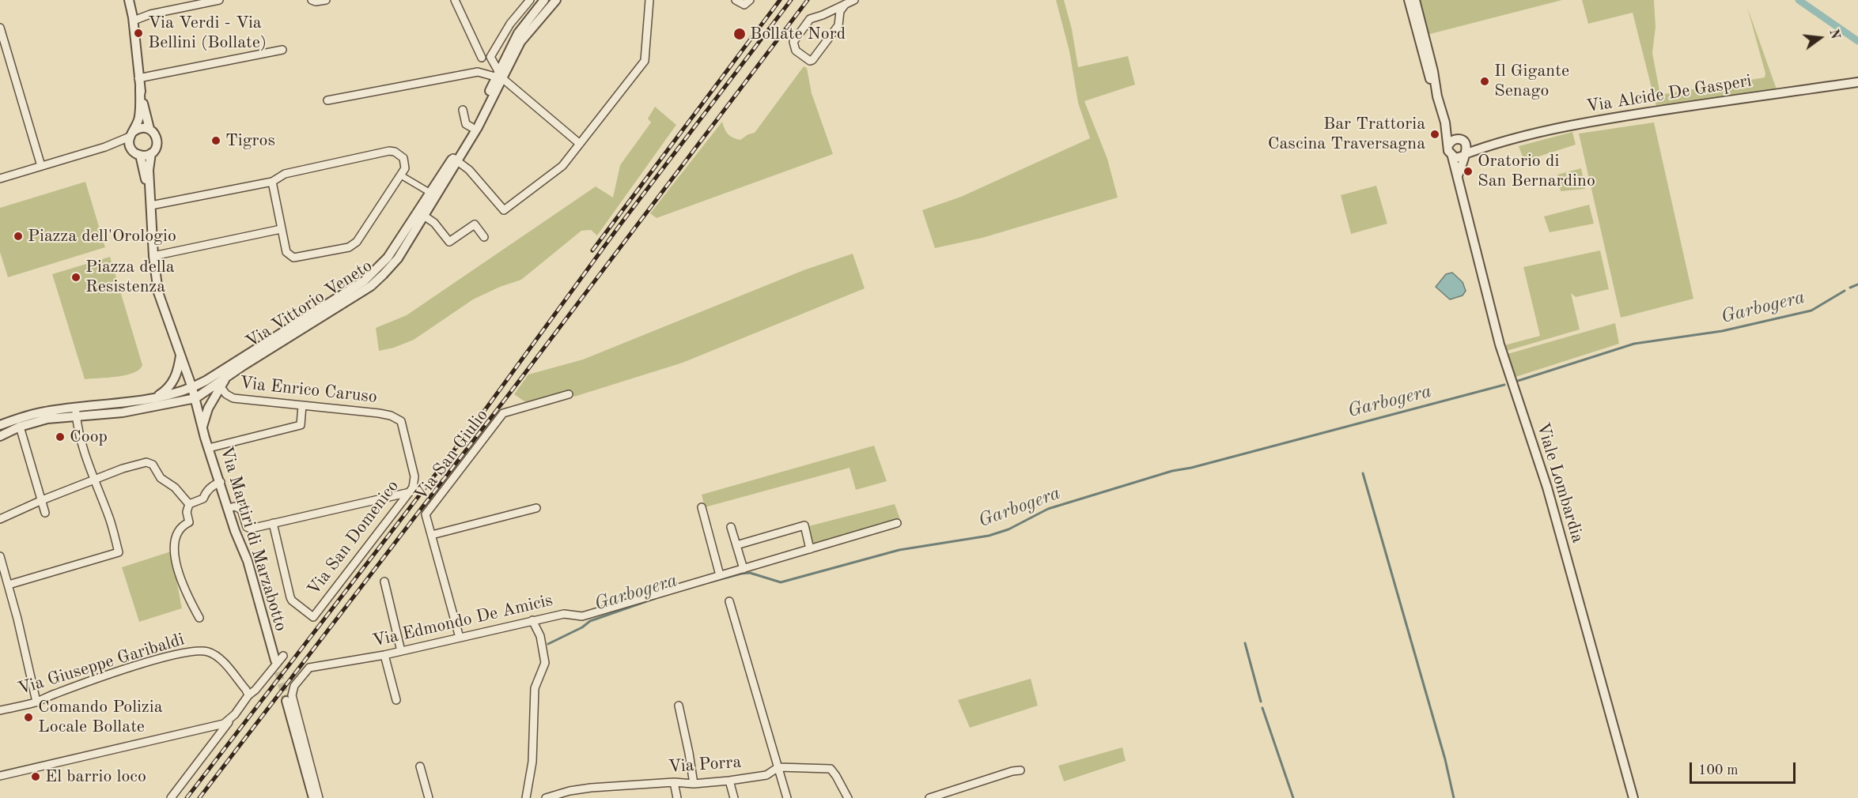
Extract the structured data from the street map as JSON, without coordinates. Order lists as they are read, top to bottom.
{
  "streets": {
    "street": [
      "Via Alcide De Gasperi",
      "Via Vittorio Veneto",
      "Via Enrico Caruso",
      "Via San Giulio",
      "Viale Lombardia",
      "Via San Domenico",
      "Via Martiri di Marzabotto",
      "Via Edmondo De Amicis",
      "Via Giuseppe Garibaldi",
      "Via Porra"
    ]
  },
  "crossings": [
    ["Via Alcide De Gasperi", "Viale Lombardia"],
    ["Via Vittorio Veneto", "Via Enrico Caruso"],
    ["Via Vittorio Veneto", "Via Martiri di Marzabotto"],
    ["Via Enrico Caruso", "Via San Domenico"],
    ["Via San Giulio", "Via Edmondo De Amicis"]
  ],
  "water": ["Garbogera"],
  "places": [
    "Via Verdi - Via Bellini (Bollate)",
    "Bollate Nord",
    "Il Gigante Senago",
    "Bar Trattoria Cascina Traversagna",
    "Tigros",
    "Oratorio di San Bernardino",
    "Piazza dell'Orologio",
    "Piazza della Resistenza",
    "Coop",
    "Comando Polizia Locale Bollate",
    "El barrio loco"
  ],
  "scale_bar": "100 m",
  "north": "right"
}
